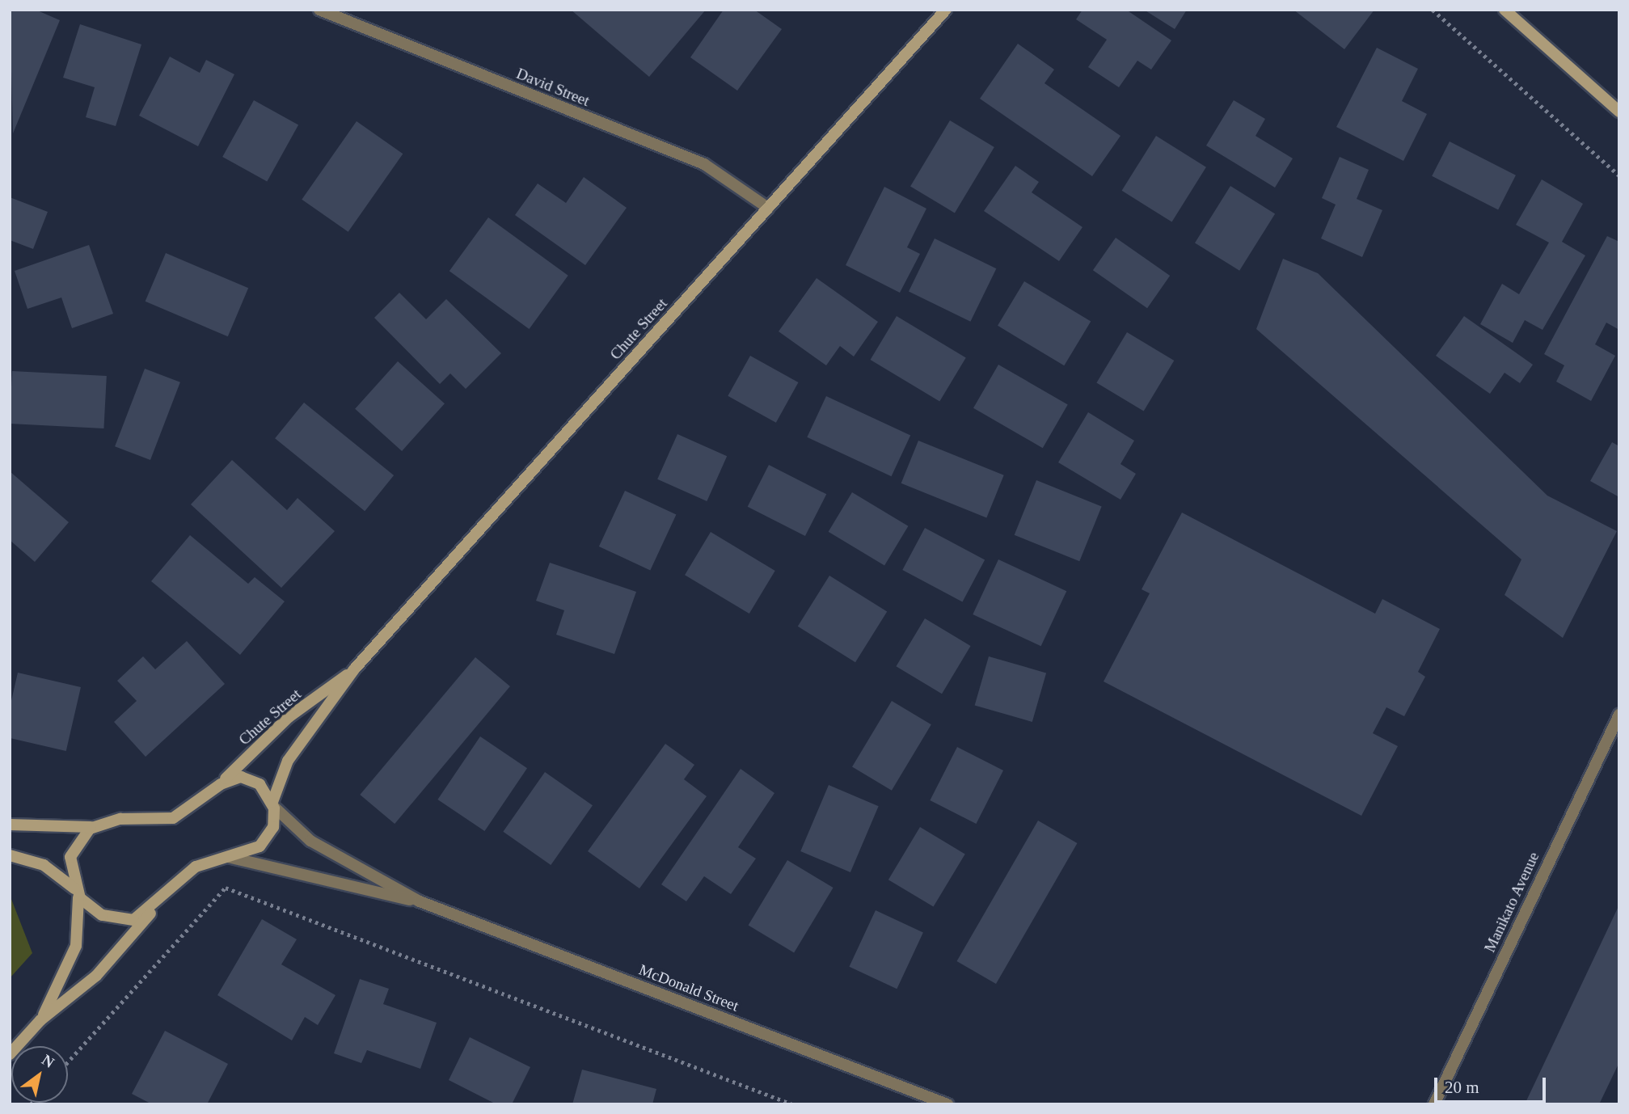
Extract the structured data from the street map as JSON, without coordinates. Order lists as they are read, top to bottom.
{
  "streets": {
    "street": [
      "David Street",
      "Chute Street",
      "Manikato Avenue",
      "McDonald Street"
    ]
  },
  "crossings": [
    ["David Street", "Chute Street"],
    ["Chute Street", "McDonald Street"]
  ],
  "scale_bar": "20 m",
  "north": "top right"
}
